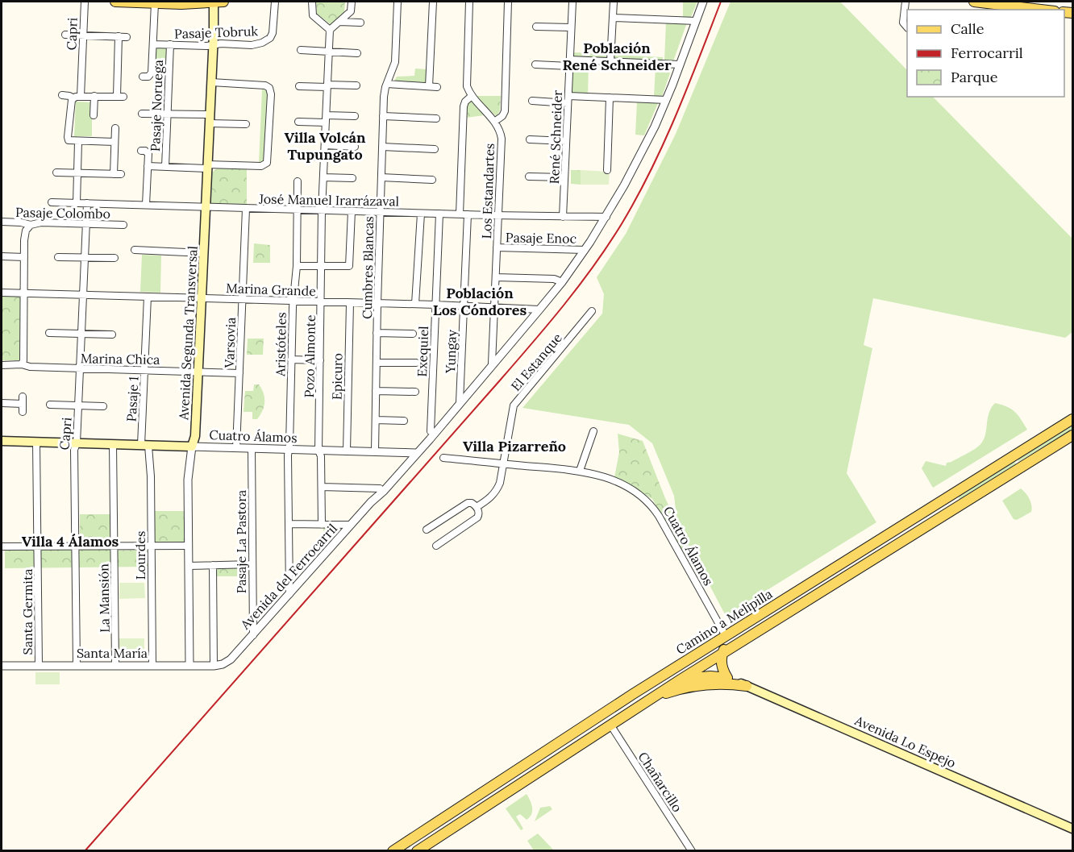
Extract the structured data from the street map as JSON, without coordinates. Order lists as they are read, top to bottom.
{
  "streets": {
    "main road": [
      "Avenida Segunda Transversal",
      "Cuatro Álamos",
      "Camino a Melipilla",
      "Avenida Lo Espejo"
    ],
    "street": [
      "Pasaje Tobruk",
      "Capri",
      "Pasaje Noruega",
      "René Schneider",
      "Los Estandartes",
      "José Manuel Irarrázaval",
      "Pasaje Colombo",
      "Pasaje Enoc",
      "Cumbres Blancas",
      "Marina Grande",
      "Varsovia",
      "Aristóteles",
      "Exequiel",
      "Yungay",
      "Pozo Almonte",
      "Marina Chica",
      "El Estanque",
      "Epicuro",
      "Pasaje 1",
      "Pasaje La Pastora",
      "Lourdes",
      "Avenida del Ferrocarril",
      "La Mansión",
      "Santa Germita",
      "Santa María",
      "Chañarcillo"
    ]
  },
  "crossings": [
    ["Pasaje Tobruk", "Pasaje Noruega"],
    ["Pasaje Tobruk", "Avenida Segunda Transversal"],
    ["Capri", "José Manuel Irarrázaval"],
    ["Capri", "Pasaje Colombo"],
    ["Capri", "Marina Grande"],
    ["Capri", "Marina Chica"],
    ["Capri", "Cuatro Álamos"],
    ["Capri", "Santa María"],
    ["René Schneider", "José Manuel Irarrázaval"],
    ["Los Estandartes", "José Manuel Irarrázaval"],
    ["Los Estandartes", "Pasaje Enoc"],
    ["Los Estandartes", "Marina Grande"],
    ["Los Estandartes", "Avenida del Ferrocarril"],
    ["José Manuel Irarrázaval", "Cumbres Blancas"],
    ["José Manuel Irarrázaval", "Avenida Segunda Transversal"],
    ["José Manuel Irarrázaval", "Varsovia"],
    ["José Manuel Irarrázaval", "Aristóteles"],
    ["José Manuel Irarrázaval", "Exequiel"],
    ["José Manuel Irarrázaval", "Yungay"],
    ["José Manuel Irarrázaval", "Pozo Almonte"],
    ["José Manuel Irarrázaval", "Avenida del Ferrocarril"],
    ["Pasaje Enoc", "Avenida del Ferrocarril"],
    ["Cumbres Blancas", "Marina Grande"],
    ["Cumbres Blancas", "Cuatro Álamos"],
    ["Marina Grande", "Avenida Segunda Transversal"],
    ["Marina Grande", "Varsovia"],
    ["Marina Grande", "Aristóteles"],
    ["Marina Grande", "Exequiel"],
    ["Marina Grande", "Yungay"],
    ["Marina Grande", "Pozo Almonte"],
    ["Marina Grande", "Epicuro"],
    ["Marina Grande", "Pasaje 1"],
    ["Marina Grande", "Avenida del Ferrocarril"],
    ["Avenida Segunda Transversal", "Marina Chica"],
    ["Avenida Segunda Transversal", "Cuatro Álamos"],
    ["Avenida Segunda Transversal", "Santa María"],
    ["Varsovia", "Marina Chica"],
    ["Varsovia", "Cuatro Álamos"],
    ["Aristóteles", "Cuatro Álamos"],
    ["Aristóteles", "Avenida del Ferrocarril"],
    ["Exequiel", "Avenida del Ferrocarril"],
    ["Yungay", "Avenida del Ferrocarril"],
    ["Pozo Almonte", "Cuatro Álamos"],
    ["Marina Chica", "Pasaje 1"],
    ["El Estanque", "Cuatro Álamos"],
    ["Epicuro", "Cuatro Álamos"],
    ["Pasaje 1", "Cuatro Álamos"],
    ["Pasaje 1", "Lourdes"],
    ["Cuatro Álamos", "Pasaje La Pastora"],
    ["Cuatro Álamos", "Lourdes"],
    ["Cuatro Álamos", "Avenida del Ferrocarril"],
    ["Cuatro Álamos", "La Mansión"],
    ["Cuatro Álamos", "Santa Germita"],
    ["Cuatro Álamos", "Camino a Melipilla"],
    ["Pasaje La Pastora", "Avenida del Ferrocarril"],
    ["Lourdes", "Santa María"],
    ["Avenida del Ferrocarril", "Santa María"],
    ["La Mansión", "Santa María"],
    ["Santa Germita", "Santa María"],
    ["Camino a Melipilla", "Chañarcillo"]
  ],
  "districts": [
    "Población René Schneider",
    "Villa Volcán Tupungato",
    "Población Los Cóndores",
    "Villa Pizarreño",
    "Villa 4 Álamos"
  ],
  "legend": ["Calle", "Ferrocarril", "Parque"]
}
